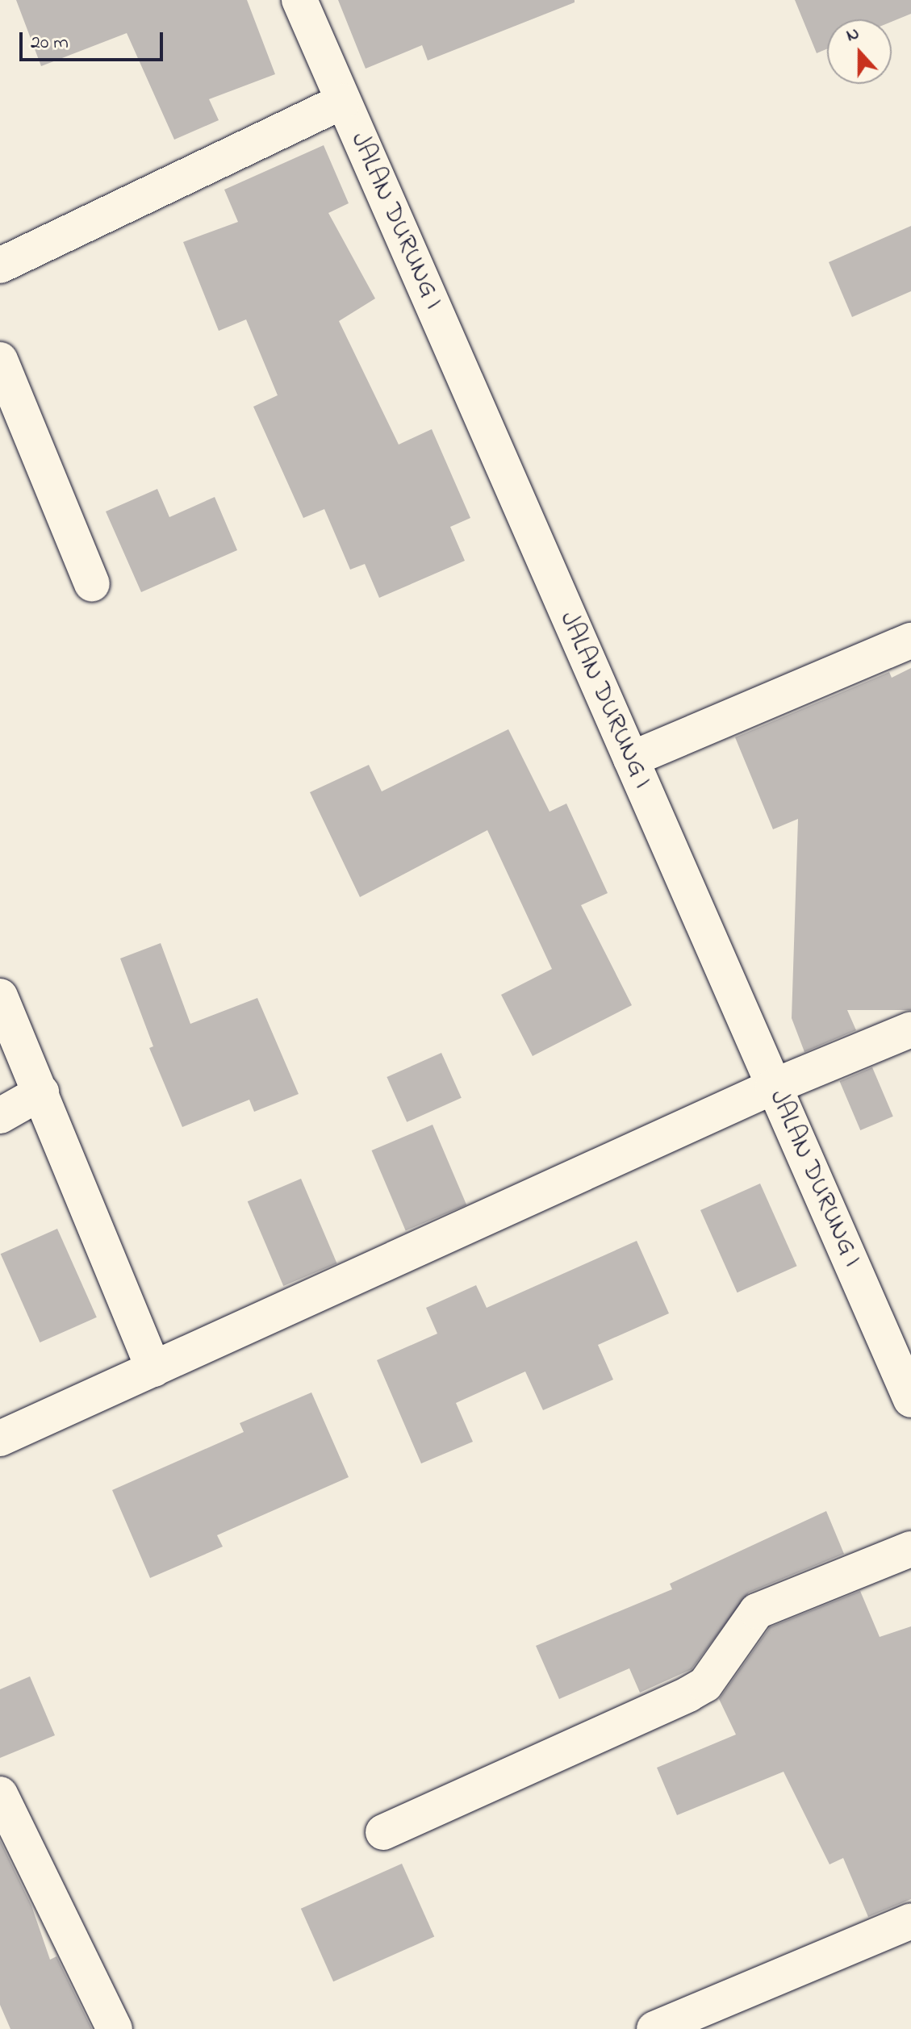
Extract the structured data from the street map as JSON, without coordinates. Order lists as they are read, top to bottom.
{
  "streets": {
    "street": ["JALAN DURUNG I"]
  },
  "scale_bar": "20 m",
  "north": "top"
}
